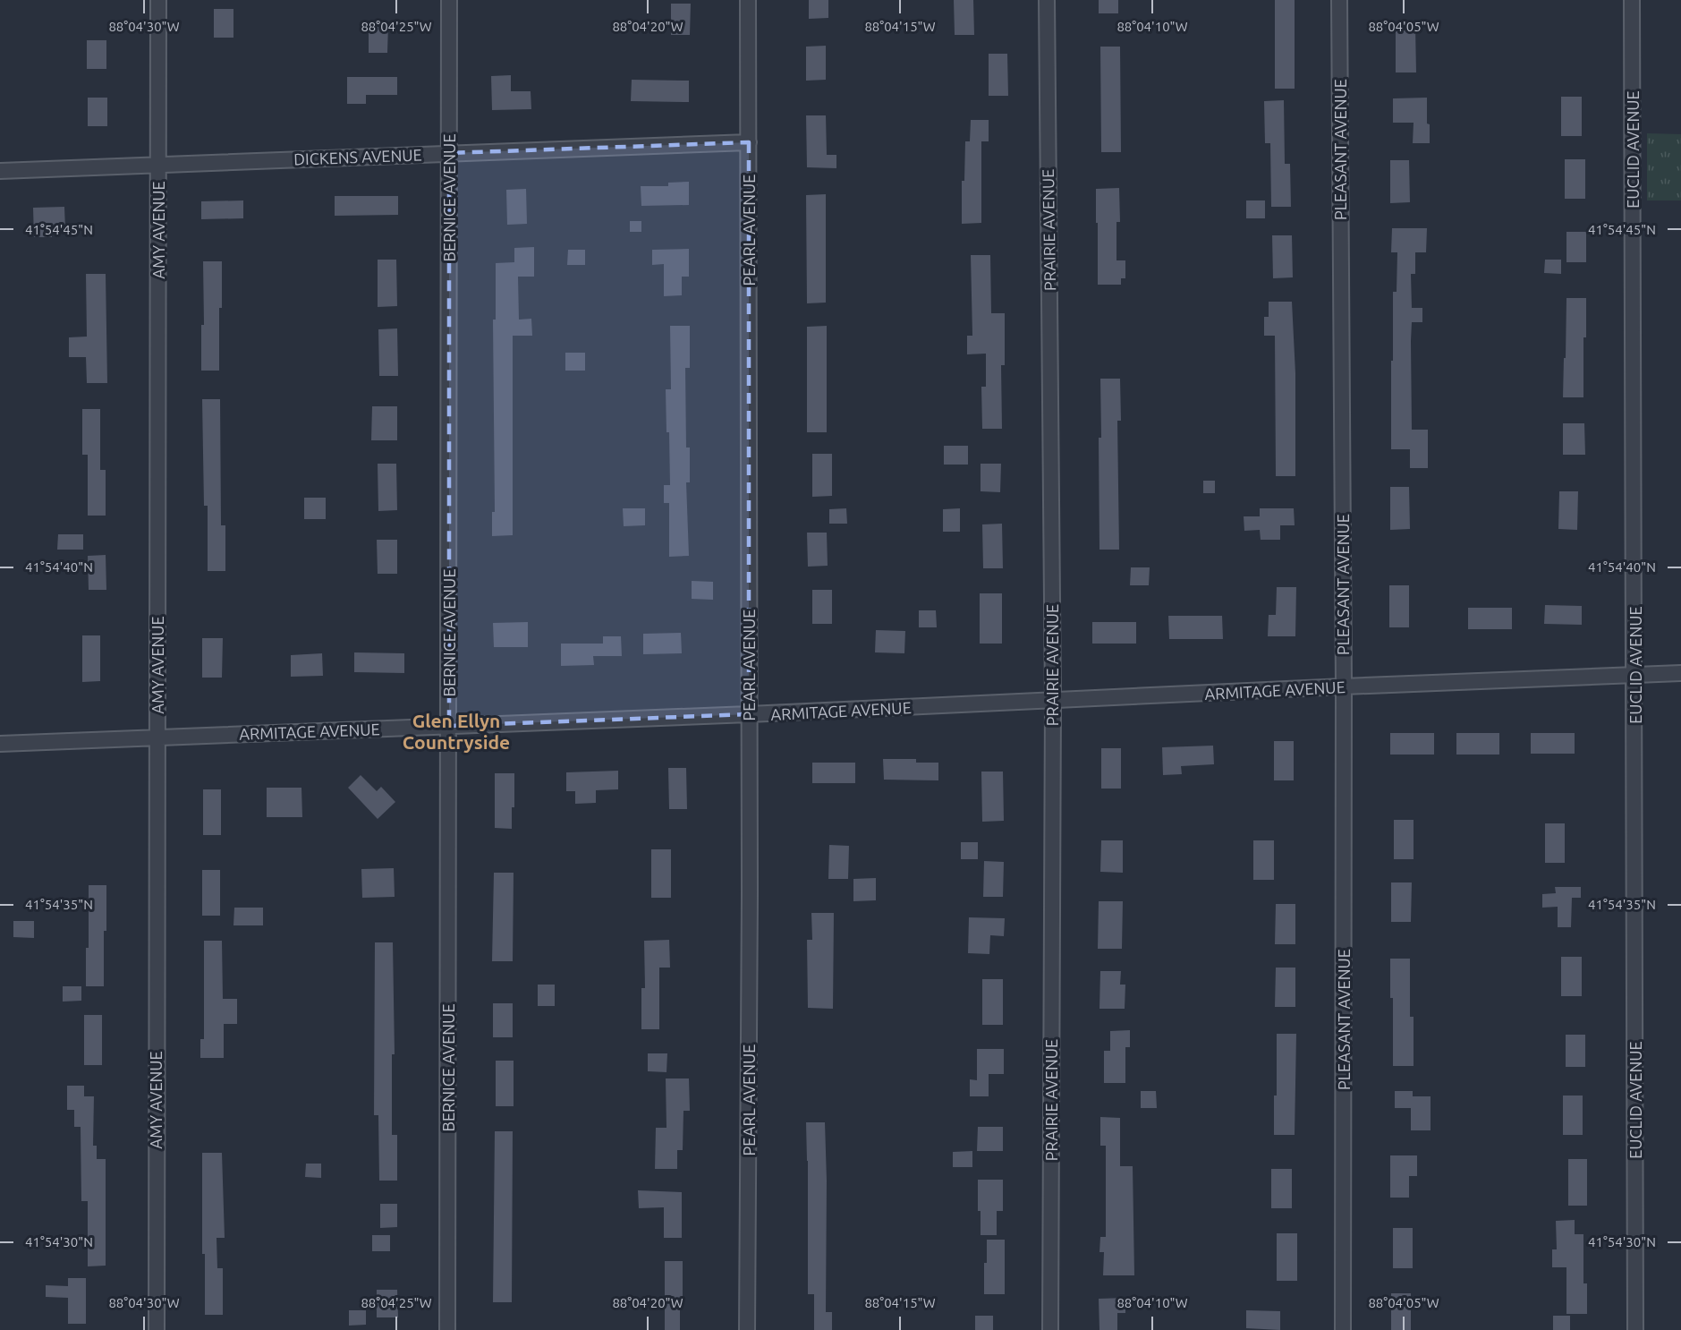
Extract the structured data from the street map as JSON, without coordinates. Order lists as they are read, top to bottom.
{
  "streets": {
    "street": [
      "PLEASANT AVENUE",
      "EUCLID AVENUE",
      "DICKENS AVENUE",
      "BERNICE AVENUE",
      "AMY AVENUE",
      "PEARL AVENUE",
      "PRAIRIE AVENUE",
      "ARMITAGE AVENUE"
    ]
  },
  "crossings": [
    ["PLEASANT AVENUE", "ARMITAGE AVENUE"],
    ["EUCLID AVENUE", "ARMITAGE AVENUE"],
    ["DICKENS AVENUE", "BERNICE AVENUE"],
    ["DICKENS AVENUE", "AMY AVENUE"],
    ["DICKENS AVENUE", "PEARL AVENUE"],
    ["BERNICE AVENUE", "ARMITAGE AVENUE"],
    ["AMY AVENUE", "ARMITAGE AVENUE"],
    ["PEARL AVENUE", "ARMITAGE AVENUE"],
    ["PRAIRIE AVENUE", "ARMITAGE AVENUE"]
  ],
  "districts": ["Glen Ellyn Countryside"],
  "coordinates": [
    "88°04'30\"W",
    "88°04'25\"W",
    "88°04'20\"W",
    "88°04'15\"W",
    "88°04'10\"W",
    "88°04'05\"W",
    "41°54'45\"N",
    "41°54'40\"N",
    "41°54'35\"N",
    "41°54'30\"N"
  ]
}
